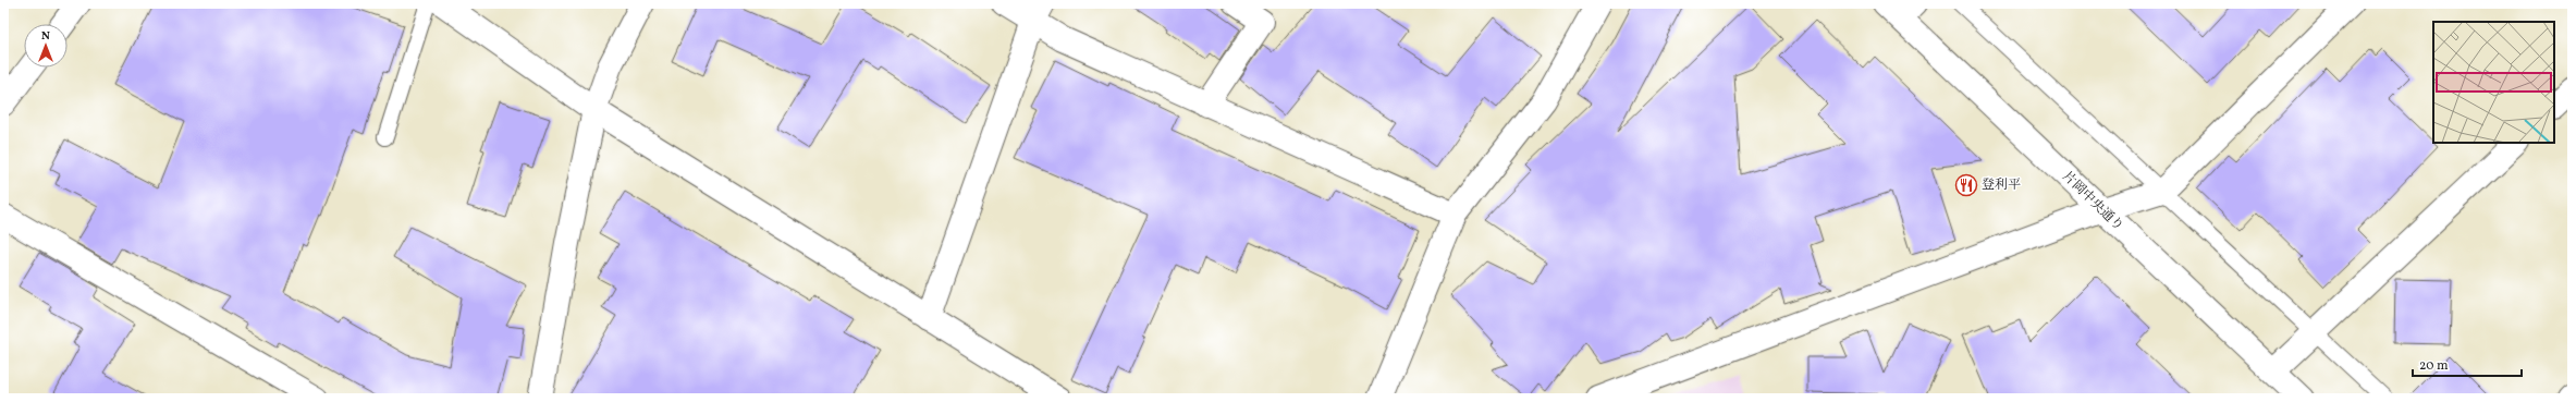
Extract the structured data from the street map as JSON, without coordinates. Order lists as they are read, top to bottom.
{
  "streets": {
    "street": ["片岡中央通り"]
  },
  "places": {
    "restaurant": ["登利平"]
  },
  "scale_bar": "20 m",
  "north": "top"
}
